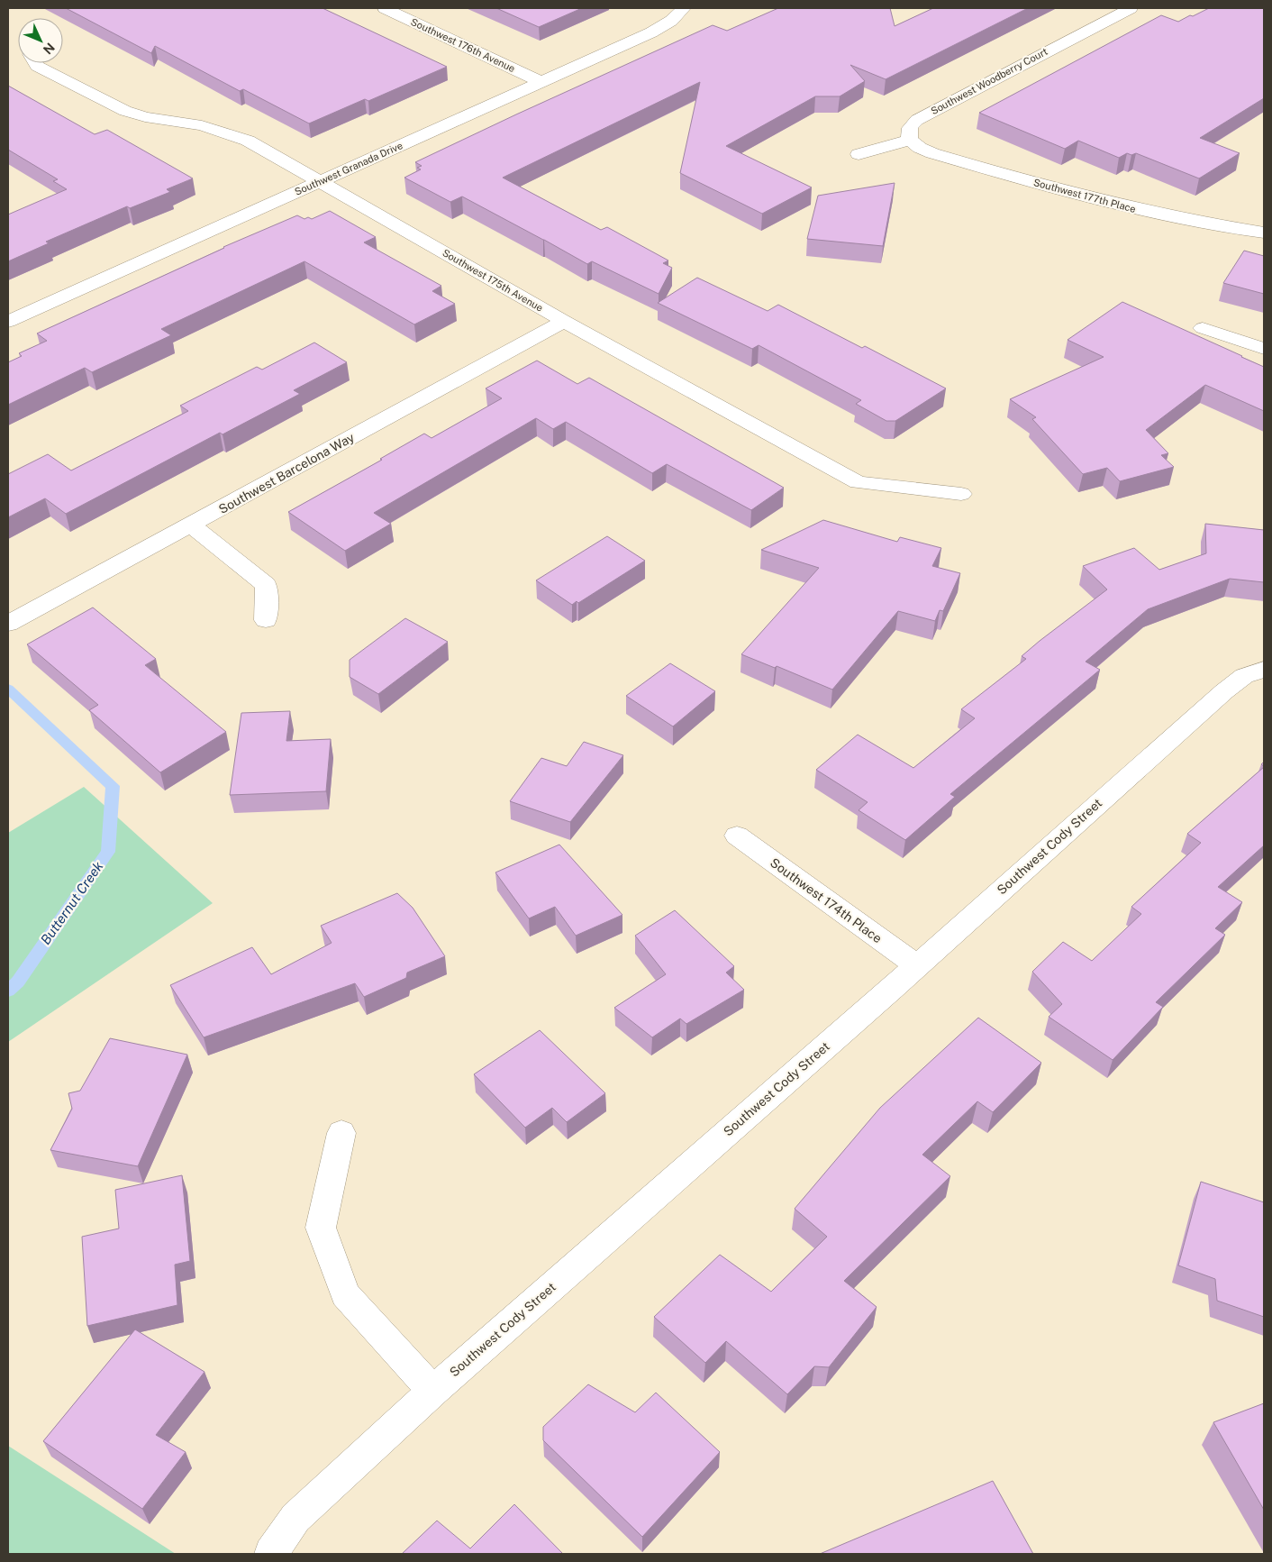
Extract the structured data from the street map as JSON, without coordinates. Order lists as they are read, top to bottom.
{
  "streets": {
    "street": [
      "Southwest 176th Avenue",
      "Southwest Woodberry Court",
      "Southwest Granada Drive",
      "Southwest 177th Place",
      "Southwest 175th Avenue",
      "Southwest Barcelona Way",
      "Southwest Cody Street",
      "Southwest 174th Place"
    ]
  },
  "crossings": [
    ["Southwest 176th Avenue", "Southwest Granada Drive"],
    ["Southwest Woodberry Court", "Southwest 177th Place"],
    ["Southwest Granada Drive", "Southwest 175th Avenue"],
    ["Southwest 175th Avenue", "Southwest Barcelona Way"],
    ["Southwest Cody Street", "Southwest 174th Place"]
  ],
  "water": ["Butternut Creek"],
  "north": "bottom right"
}
